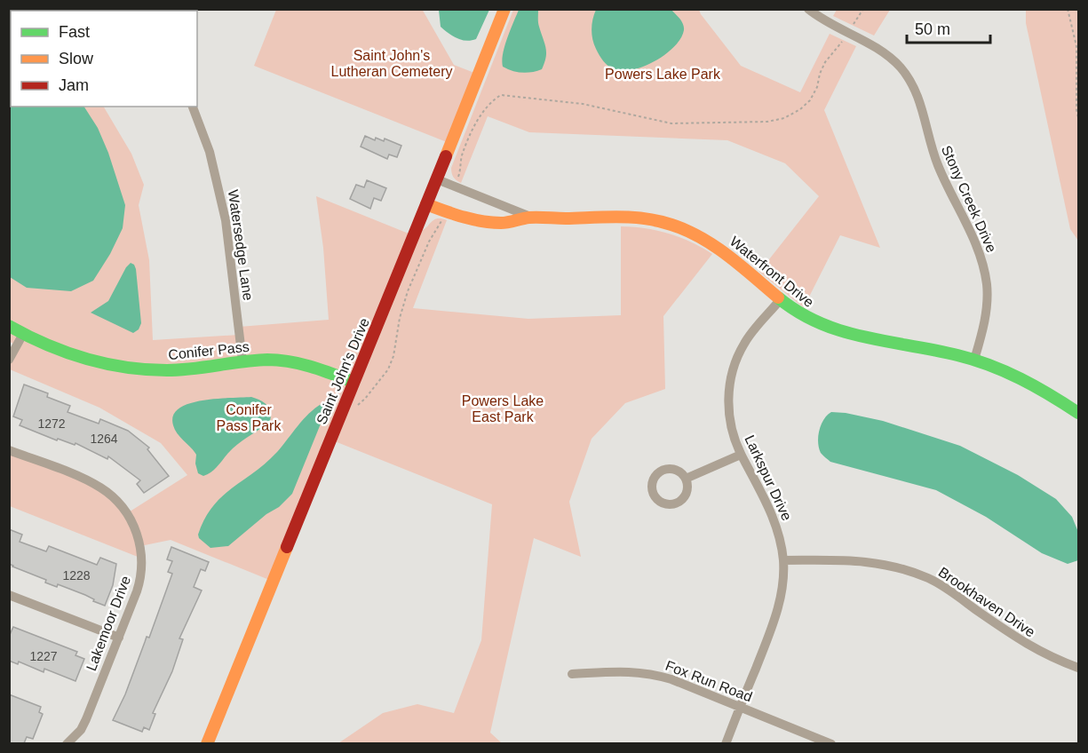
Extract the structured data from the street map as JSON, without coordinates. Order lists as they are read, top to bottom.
{
  "streets": {
    "street": [
      "Stony Creek Drive",
      "Watersedge Lane",
      "Waterfront Drive",
      "Conifer Pass",
      "Saint John's Drive",
      "Larkspur Drive",
      "Brookhaven Drive",
      "Lakemoor Drive",
      "Fox Run Road"
    ]
  },
  "crossings": [
    ["Stony Creek Drive", "Waterfront Drive"],
    ["Watersedge Lane", "Conifer Pass"],
    ["Waterfront Drive", "Saint John's Drive"],
    ["Waterfront Drive", "Larkspur Drive"],
    ["Conifer Pass", "Saint John's Drive"],
    ["Larkspur Drive", "Brookhaven Drive"],
    ["Larkspur Drive", "Fox Run Road"]
  ],
  "parks": [
    "Saint John's Lutheran Cemetery",
    "Powers Lake Park",
    "Powers Lake East Park",
    "Conifer Pass Park"
  ],
  "house_numbers": [
    "1272",
    "1264",
    "1228",
    "1227"
  ],
  "legend": ["Fast", "Slow", "Jam"],
  "scale_bar": "50 m"
}
